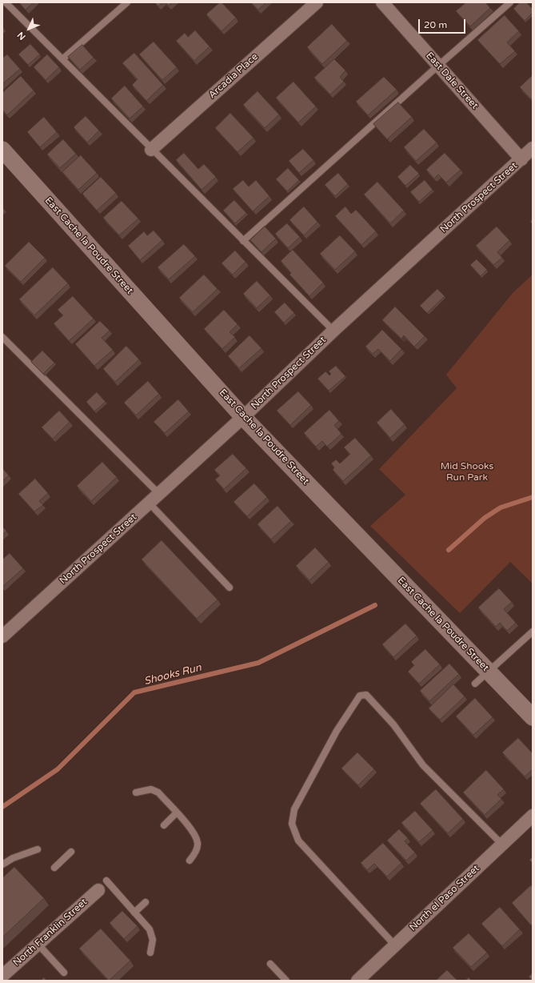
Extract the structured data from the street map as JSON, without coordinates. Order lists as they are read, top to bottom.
{
  "streets": {
    "street": [
      "Arcadia Place",
      "East Dale Street",
      "North Prospect Street",
      "East Cache la Poudre Street",
      "North el Paso Street",
      "North Franklin Street"
    ]
  },
  "crossings": [
    ["East Dale Street", "North Prospect Street"],
    ["North Prospect Street", "East Cache la Poudre Street"]
  ],
  "water": ["Shooks Run"],
  "parks": ["Mid Shooks Run Park"],
  "scale_bar": "20 m",
  "north": "bottom left"
}
